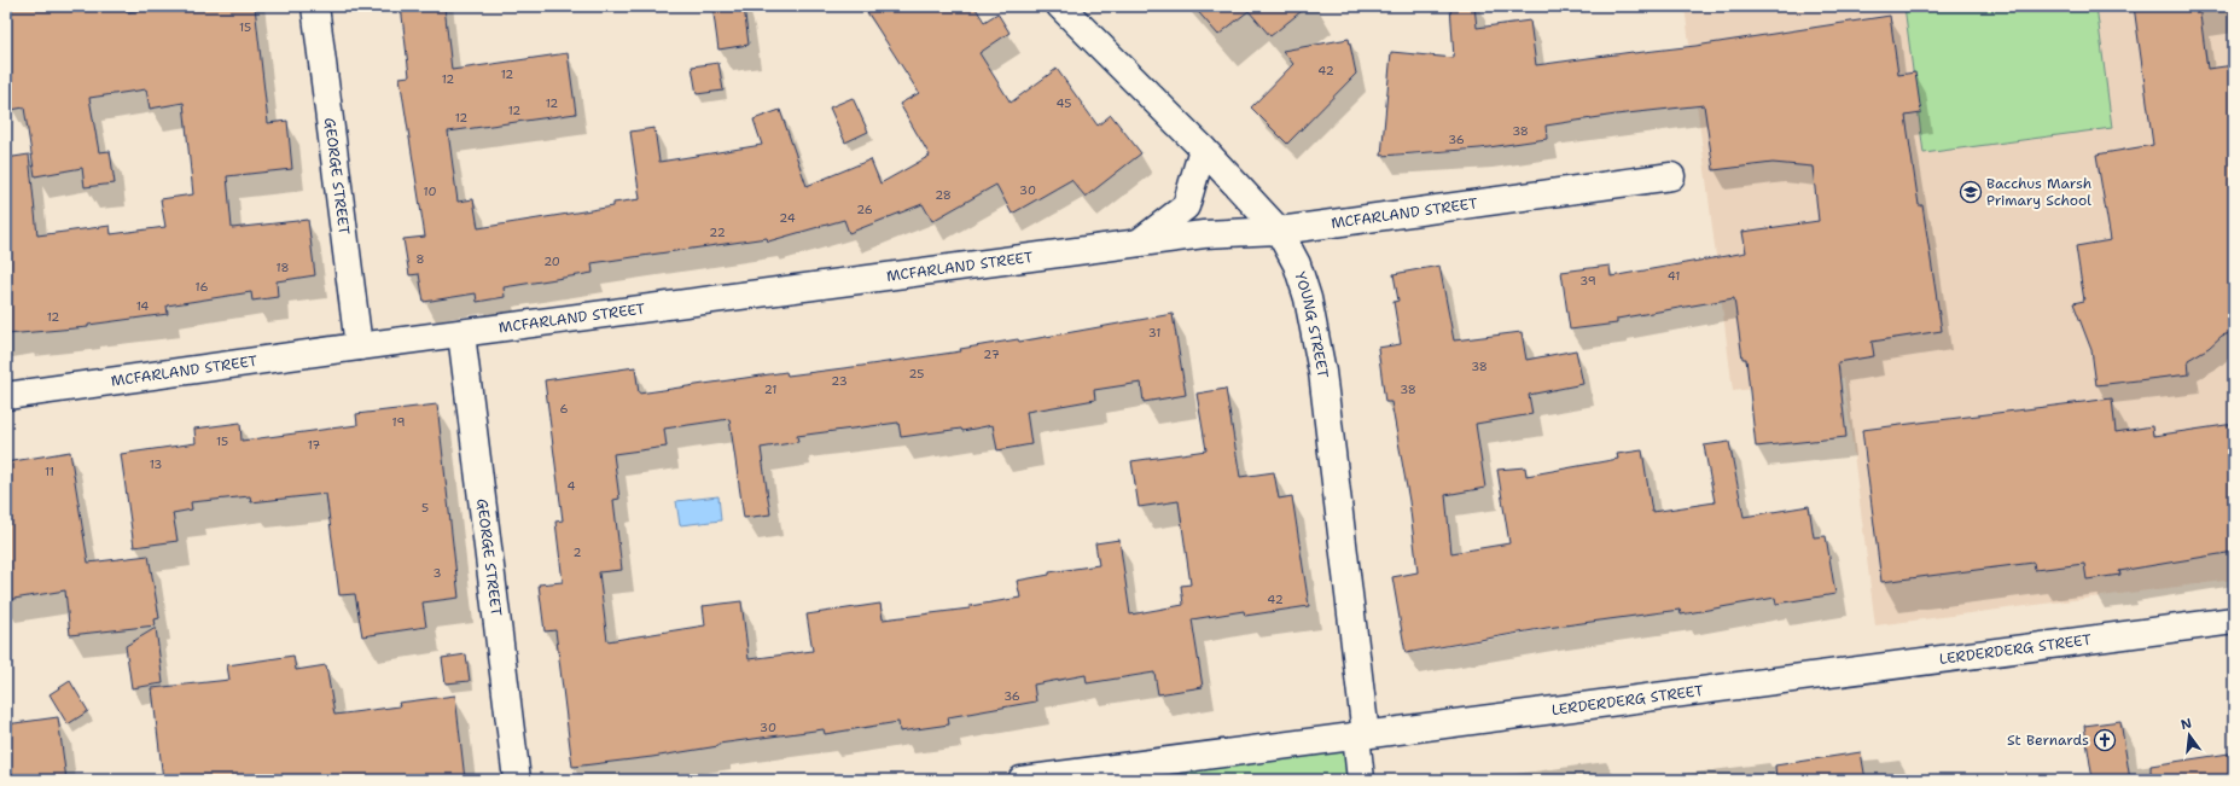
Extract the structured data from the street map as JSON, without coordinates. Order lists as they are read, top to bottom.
{
  "streets": {
    "street": [
      "GEORGE STREET",
      "MCFARLAND STREET",
      "YOUNG STREET",
      "LERDERDERG STREET"
    ]
  },
  "crossings": [
    ["GEORGE STREET", "MCFARLAND STREET"],
    ["MCFARLAND STREET", "YOUNG STREET"],
    ["YOUNG STREET", "LERDERDERG STREET"]
  ],
  "places": {
    "school or university": ["Bacchus Marsh Primary School"],
    "church": ["St Bernards"]
  },
  "house_numbers": [
    "15",
    "42",
    "12",
    "12",
    "12",
    "45",
    "12",
    "12",
    "38",
    "36",
    "30",
    "10",
    "28",
    "26",
    "24",
    "22",
    "8",
    "20",
    "18",
    "41",
    "39",
    "16",
    "14",
    "12",
    "31",
    "27",
    "38",
    "25",
    "23",
    "21",
    "38",
    "6",
    "19",
    "15",
    "17",
    "13",
    "11",
    "4",
    "5",
    "2",
    "3",
    "42",
    "36",
    "30"
  ],
  "north": "top"
}
